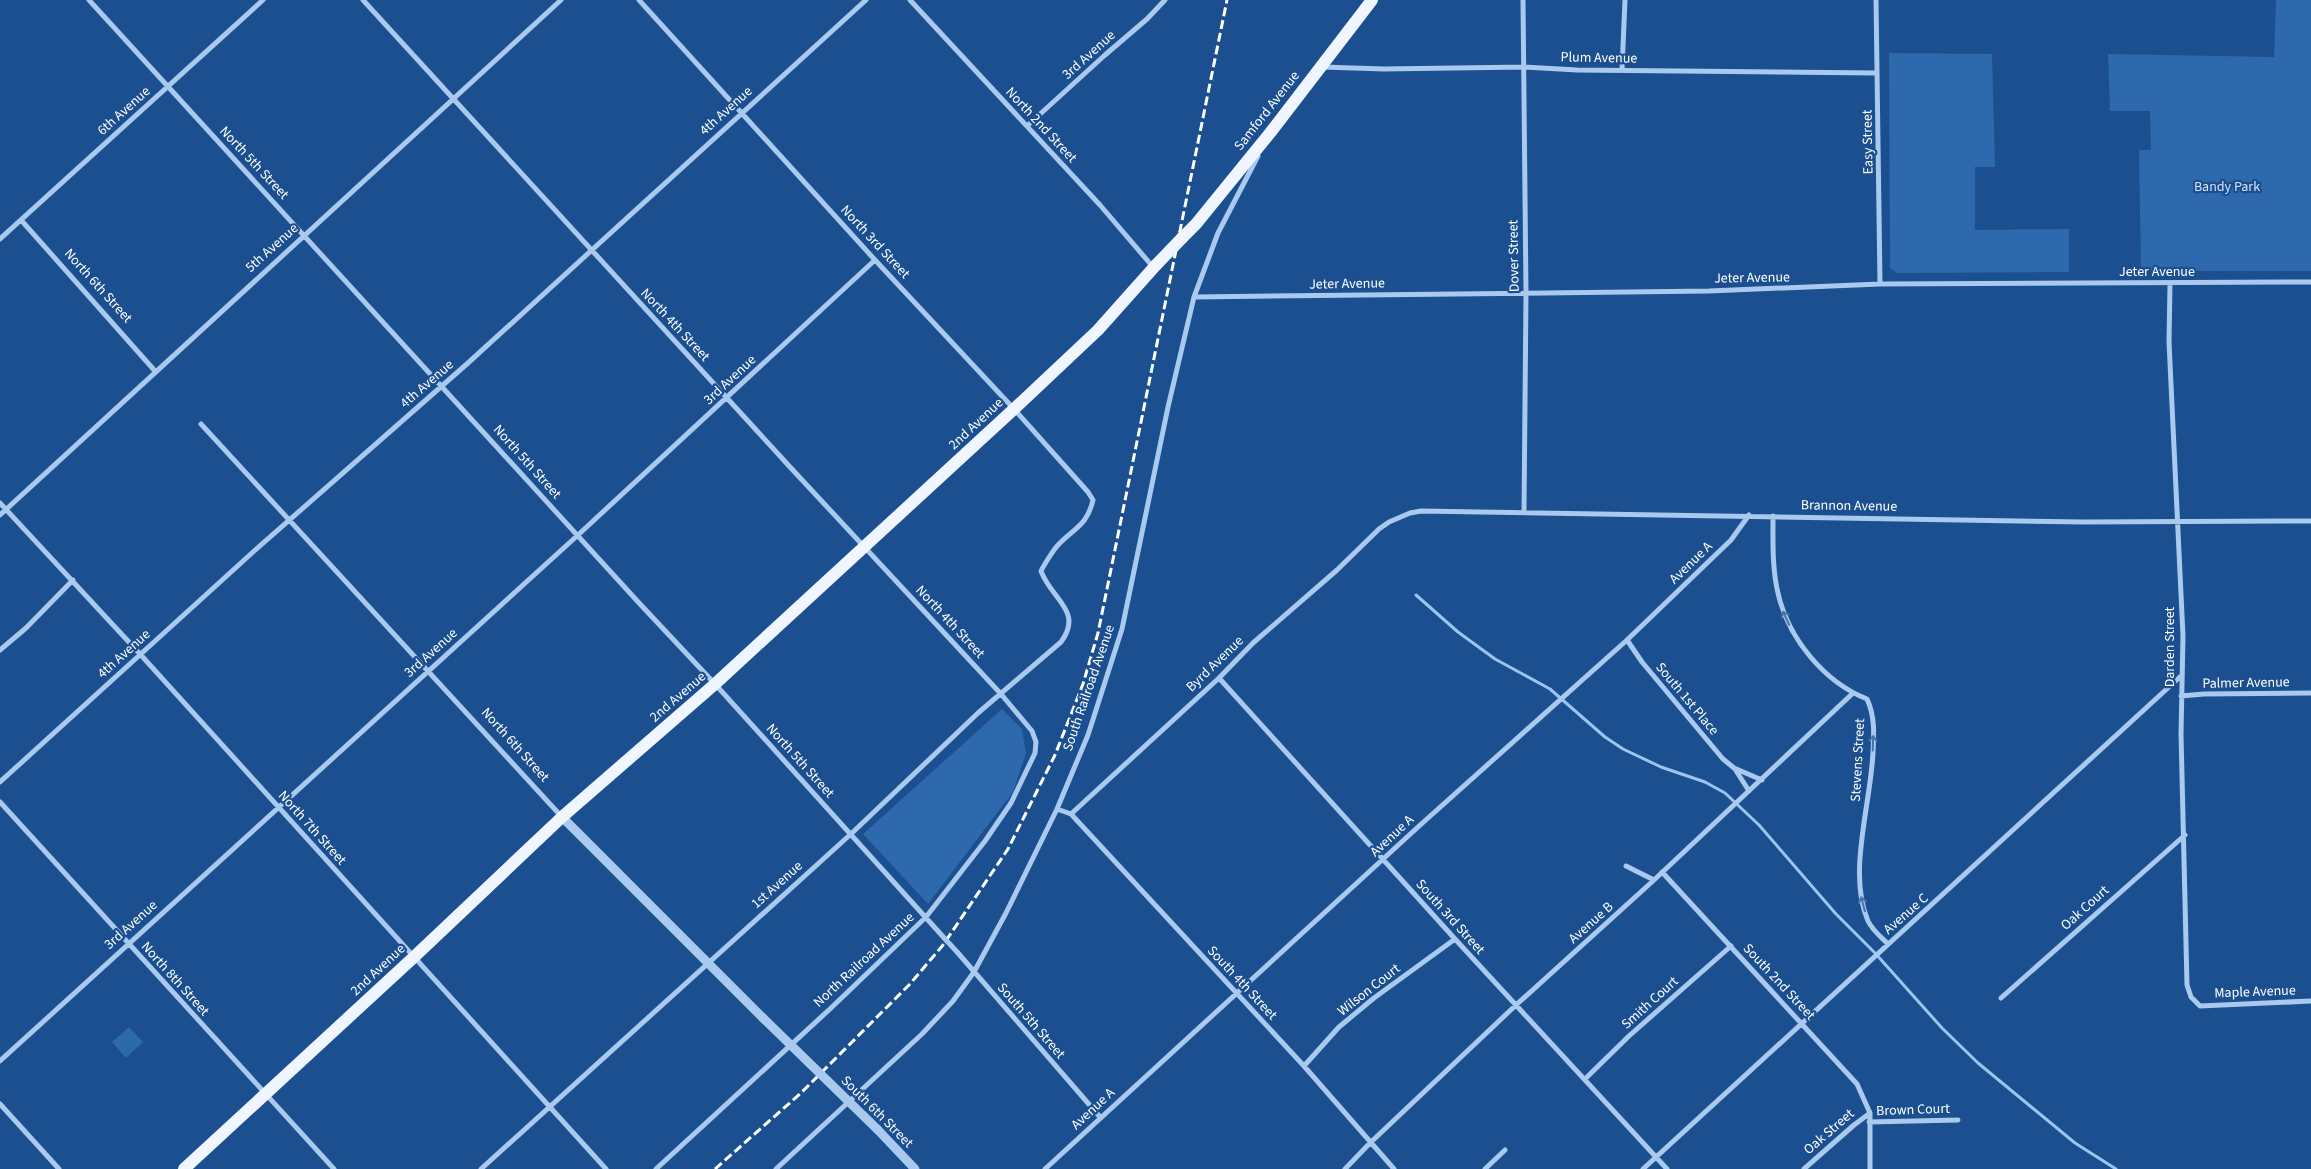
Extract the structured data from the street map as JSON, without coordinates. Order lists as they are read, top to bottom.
{
  "streets": {
    "main road": ["Samford Avenue", "2nd Avenue"],
    "street": [
      "3rd Avenue",
      "Plum Avenue",
      "6th Avenue",
      "4th Avenue",
      "North 2nd Street",
      "Easy Street",
      "North 5th Street",
      "North 3rd Street",
      "5th Avenue",
      "Dover Street",
      "Jeter Avenue",
      "North 6th Street",
      "North 4th Street",
      "Brannon Avenue",
      "Avenue A",
      "Darden Street",
      "Byrd Avenue",
      "Palmer Avenue",
      "South Railroad Avenue",
      "South 1st Place",
      "Stevens Street",
      "North 7th Street",
      "1st Avenue",
      "Oak Court",
      "Avenue C",
      "South 3rd Street",
      "Avenue B",
      "North Railroad Avenue",
      "North 8th Street",
      "South 2nd Street",
      "South 4th Street",
      "Wilson Court",
      "Maple Avenue",
      "Smith Court",
      "South 5th Street",
      "Brown Court",
      "South 6th Street",
      "Oak Street"
    ]
  },
  "crossings": [
    ["3rd Avenue", "North 2nd Street"],
    ["3rd Avenue", "North 5th Street"],
    ["3rd Avenue", "North 3rd Street"],
    ["3rd Avenue", "North 6th Street"],
    ["3rd Avenue", "North 4th Street"],
    ["3rd Avenue", "North 7th Street"],
    ["3rd Avenue", "North 8th Street"],
    ["Plum Avenue", "Samford Avenue"],
    ["Plum Avenue", "Easy Street"],
    ["Plum Avenue", "Dover Street"],
    ["6th Avenue", "North 5th Street"],
    ["6th Avenue", "North 6th Street"],
    ["4th Avenue", "North 5th Street"],
    ["4th Avenue", "North 3rd Street"],
    ["4th Avenue", "North 6th Street"],
    ["4th Avenue", "North 4th Street"],
    ["4th Avenue", "North 7th Street"],
    ["Samford Avenue", "2nd Avenue"],
    ["Samford Avenue", "South Railroad Avenue"],
    ["North 2nd Street", "2nd Avenue"],
    ["Easy Street", "Jeter Avenue"],
    ["North 5th Street", "5th Avenue"],
    ["North 5th Street", "2nd Avenue"],
    ["North 5th Street", "1st Avenue"],
    ["North 5th Street", "North Railroad Avenue"],
    ["North 5th Street", "South 5th Street"],
    ["North 3rd Street", "2nd Avenue"],
    ["North 3rd Street", "1st Avenue"],
    ["5th Avenue", "North 6th Street"],
    ["5th Avenue", "North 4th Street"],
    ["5th Avenue", "North 7th Street"],
    ["Dover Street", "Jeter Avenue"],
    ["Dover Street", "Brannon Avenue"],
    ["Jeter Avenue", "Darden Street"],
    ["Jeter Avenue", "South Railroad Avenue"],
    ["North 6th Street", "2nd Avenue"],
    ["North 6th Street", "1st Avenue"],
    ["North 6th Street", "South 6th Street"],
    ["North 4th Street", "2nd Avenue"],
    ["North 4th Street", "1st Avenue"],
    ["North 4th Street", "North Railroad Avenue"],
    ["2nd Avenue", "North 7th Street"],
    ["2nd Avenue", "North 8th Street"],
    ["Brannon Avenue", "Avenue A"],
    ["Brannon Avenue", "Darden Street"],
    ["Brannon Avenue", "Byrd Avenue"],
    ["Brannon Avenue", "Stevens Street"],
    ["Avenue A", "South 1st Place"],
    ["Avenue A", "South 3rd Street"],
    ["Avenue A", "South 4th Street"],
    ["Avenue A", "South 5th Street"],
    ["Darden Street", "Palmer Avenue"],
    ["Darden Street", "Oak Court"],
    ["Darden Street", "Avenue C"],
    ["Darden Street", "Maple Avenue"],
    ["Byrd Avenue", "South 3rd Street"],
    ["Byrd Avenue", "South 4th Street"],
    ["South Railroad Avenue", "South 5th Street"],
    ["South 1st Place", "Avenue B"],
    ["Stevens Street", "Avenue C"],
    ["Stevens Street", "Avenue B"],
    ["North 7th Street", "1st Avenue"],
    ["Avenue C", "South 3rd Street"],
    ["Avenue C", "South 2nd Street"],
    ["South 3rd Street", "Avenue B"],
    ["South 3rd Street", "Wilson Court"],
    ["South 3rd Street", "Smith Court"],
    ["Avenue B", "South 2nd Street"],
    ["Avenue B", "South 4th Street"],
    ["South 2nd Street", "Smith Court"],
    ["South 2nd Street", "Oak Street"],
    ["South 4th Street", "Wilson Court"]
  ],
  "one_way": ["Stevens Street"],
  "parks": ["Bandy Park"]
}
